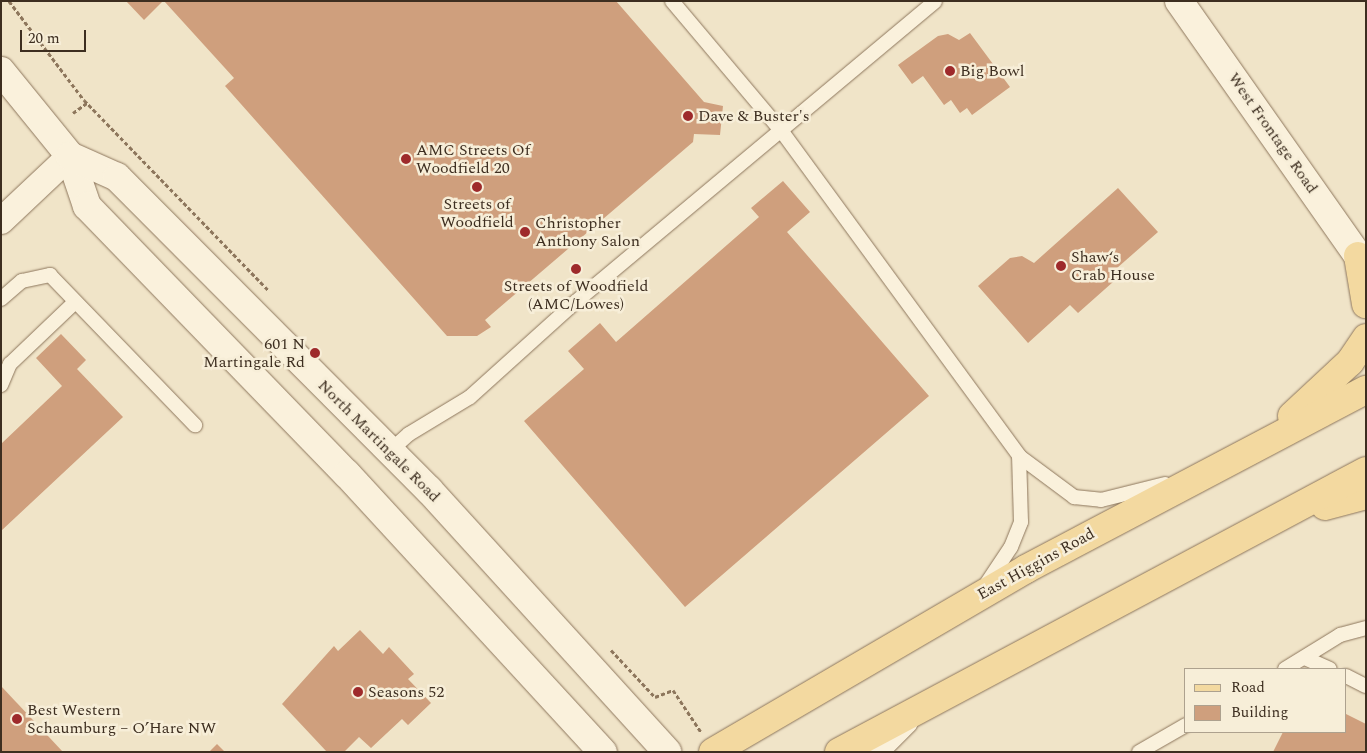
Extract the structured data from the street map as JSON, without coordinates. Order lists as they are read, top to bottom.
{
  "streets": {
    "main road": ["East Higgins Road"],
    "street": ["West Frontage Road", "North Martingale Road"]
  },
  "places": [
    "Big Bowl",
    "Dave & Buster's",
    "AMC Streets Of Woodfield 20",
    "Streets of Woodfield",
    "Christopher Anthony Salon",
    "Shaw‘s Crab House",
    "Streets of Woodfield (AMC/Lowes)",
    "601 N Martingale Rd",
    "Seasons 52",
    "Best Western Schaumburg – O’Hare NW"
  ],
  "legend": ["Road", "Building"],
  "scale_bar": "20 m"
}
